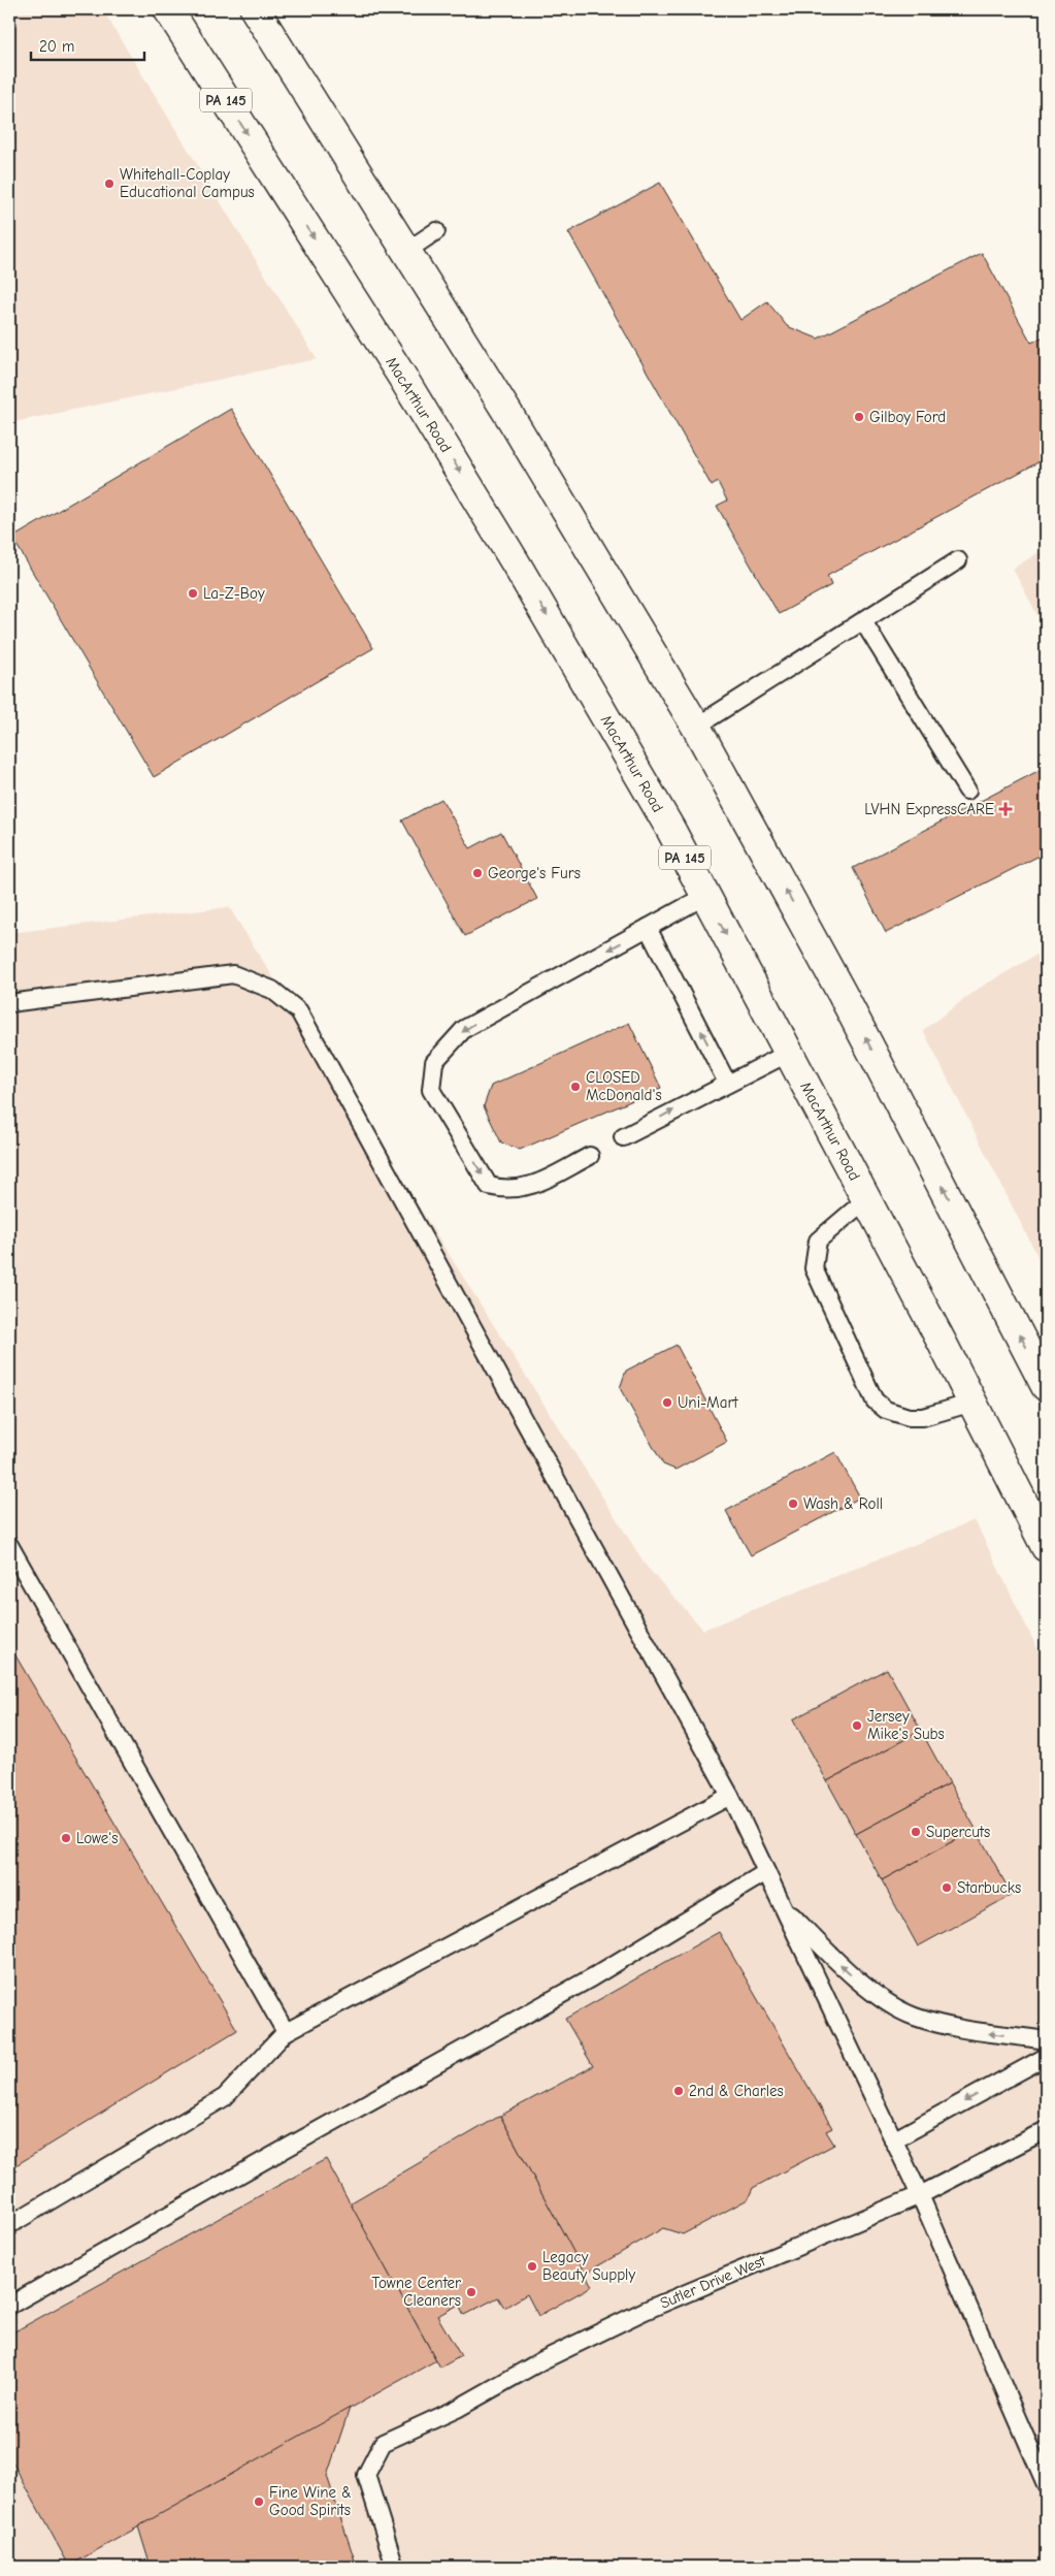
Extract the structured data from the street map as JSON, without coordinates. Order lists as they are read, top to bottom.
{
  "streets": {
    "highway": ["PA 145", "MacArthur Road"],
    "lane": ["Sutler Drive West"]
  },
  "places": {
    "other": [
      "Whitehall-Coplay Educational Campus",
      "Gilboy Ford",
      "La-Z-Boy",
      "George's Furs",
      "CLOSED McDonald's",
      "Uni-Mart",
      "Wash & Roll",
      "Jersey Mike's Subs",
      "Supercuts",
      "Lowe's",
      "Starbucks",
      "2nd & Charles",
      "Legacy Beauty Supply",
      "Towne Center Cleaners",
      "Fine Wine & Good Spirits"
    ],
    "health": ["LVHN ExpressCARE"]
  },
  "scale_bar": "20 m"
}
